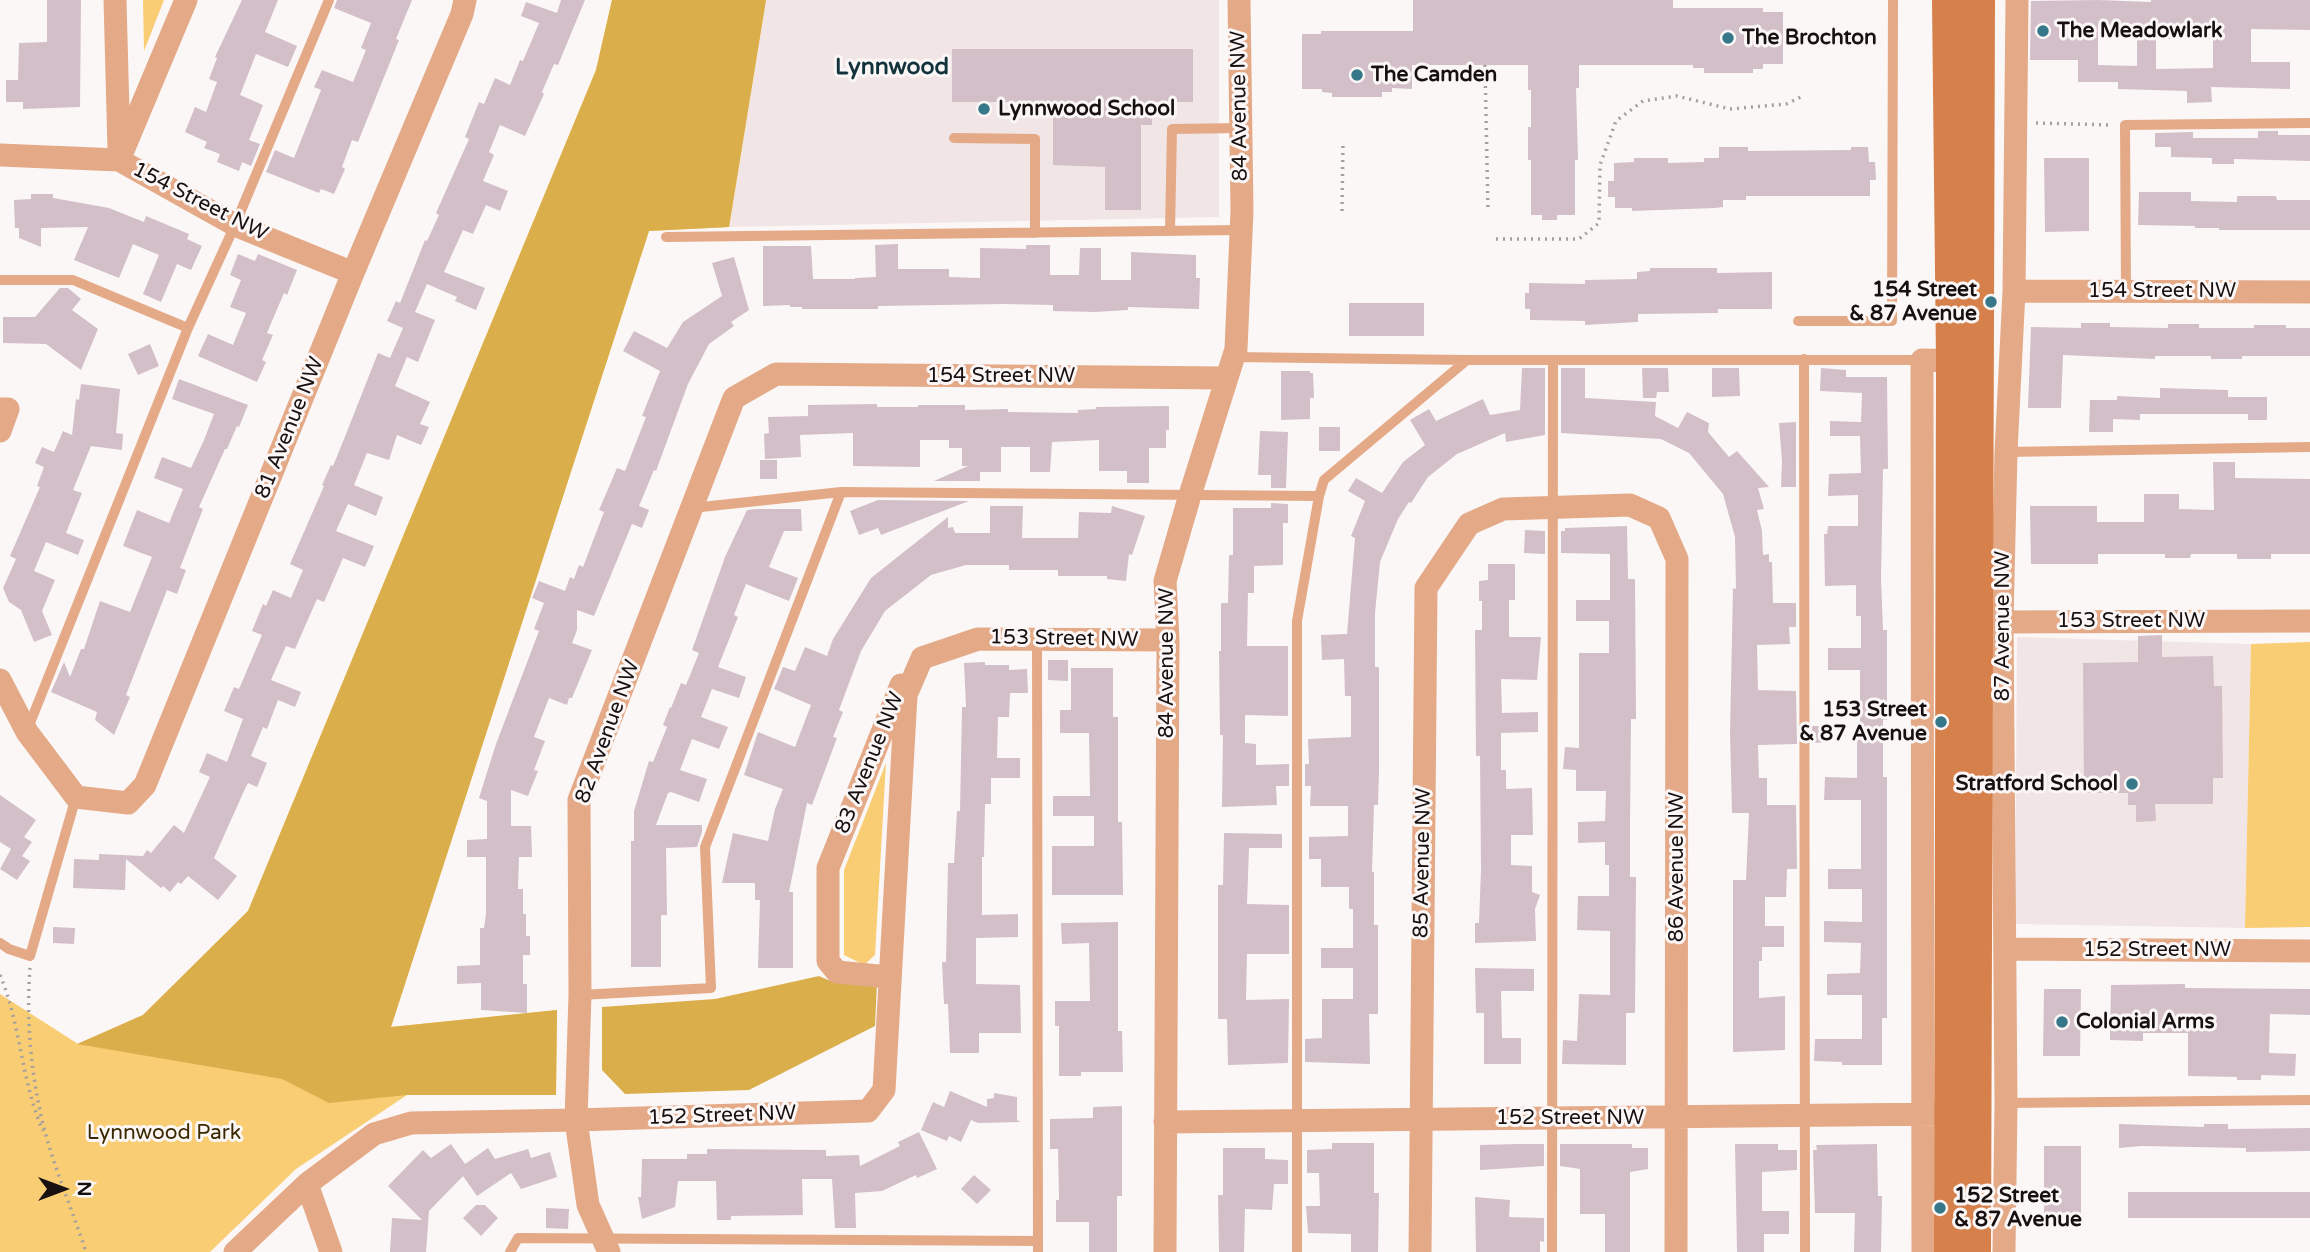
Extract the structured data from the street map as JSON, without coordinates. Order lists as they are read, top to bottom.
{
  "streets": {
    "main road": ["87 Avenue NW"],
    "street": [
      "84 Avenue NW",
      "154 Street NW",
      "81 Avenue NW",
      "153 Street NW",
      "82 Avenue NW",
      "83 Avenue NW",
      "85 Avenue NW",
      "86 Avenue NW",
      "152 Street NW"
    ]
  },
  "crossings": [
    ["84 Avenue NW", "154 Street NW"],
    ["84 Avenue NW", "153 Street NW"],
    ["84 Avenue NW", "152 Street NW"],
    ["154 Street NW", "81 Avenue NW"],
    ["154 Street NW", "87 Avenue NW"],
    ["154 Street NW", "82 Avenue NW"],
    ["153 Street NW", "87 Avenue NW"],
    ["153 Street NW", "83 Avenue NW"],
    ["87 Avenue NW", "152 Street NW"],
    ["82 Avenue NW", "152 Street NW"],
    ["83 Avenue NW", "152 Street NW"],
    ["85 Avenue NW", "86 Avenue NW"],
    ["85 Avenue NW", "152 Street NW"],
    ["86 Avenue NW", "152 Street NW"]
  ],
  "districts": ["Lynnwood"],
  "parks": ["Lynnwood Park"],
  "places": [
    "The Meadowlark",
    "The Brochton",
    "The Camden",
    "Lynnwood School",
    "154 Street & 87 Avenue",
    "153 Street & 87 Avenue",
    "Stratford School",
    "Colonial Arms",
    "152 Street & 87 Avenue"
  ],
  "north": "right"
}
